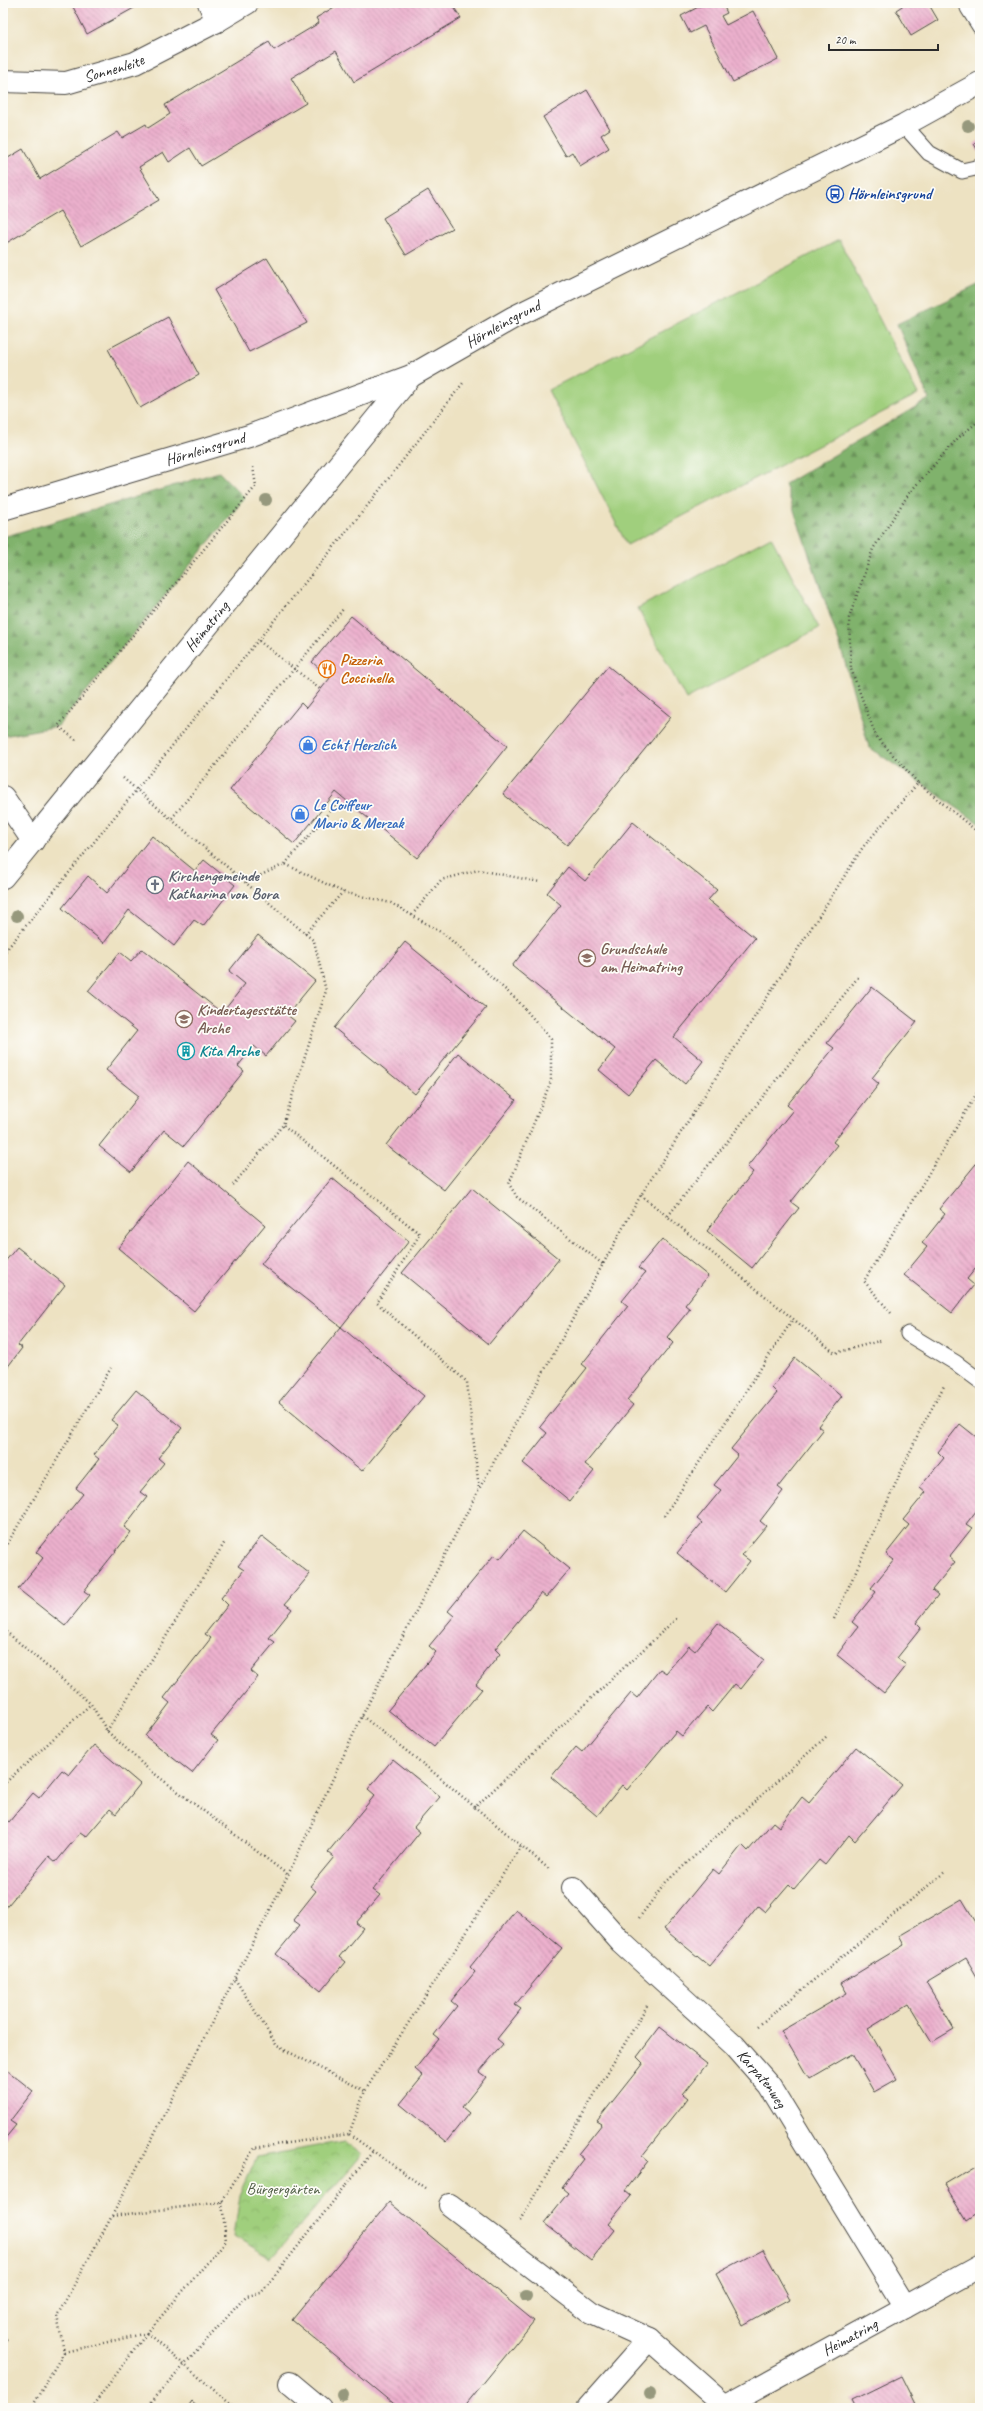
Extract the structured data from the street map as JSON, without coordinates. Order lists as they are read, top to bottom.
{
  "streets": {
    "street": [
      "Sonnenleite",
      "Hörnleinsgrund",
      "Heimatring",
      "Karpatenweg"
    ]
  },
  "crossings": [
    ["Hörnleinsgrund", "Heimatring"],
    ["Heimatring", "Karpatenweg"]
  ],
  "parks": ["Bürgergärten"],
  "places": {
    "bus stop": ["Hörnleinsgrund"],
    "restaurant": ["Pizzeria Coccinella"],
    "shop": ["Echt Herzlich", "Le Coiffeur Mario & Merzak"],
    "church": ["Kirchengemeinde Katharina von Bora"],
    "school or university": ["Grundschule am Heimatring", "Kindertagesstätte Arche"],
    "building": ["Kita Arche"]
  },
  "scale_bar": "20 m"
}
